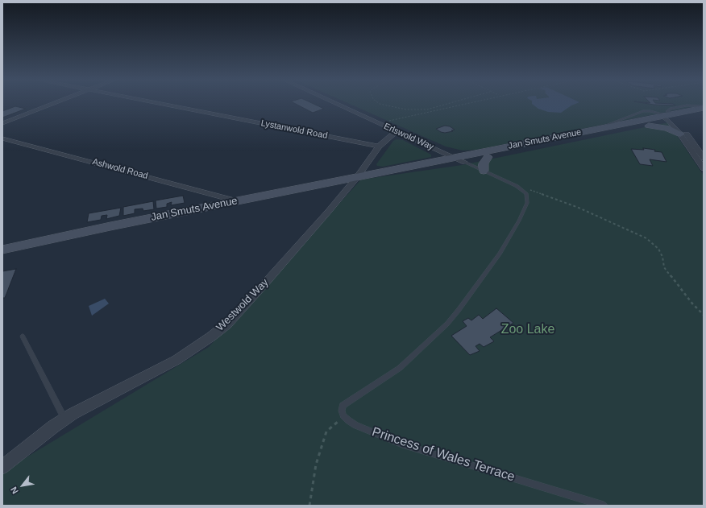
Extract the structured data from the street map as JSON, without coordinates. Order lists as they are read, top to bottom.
{
  "streets": {
    "main road": ["Jan Smuts Avenue"],
    "street": [
      "Lystanwold Road",
      "Erlswold Way",
      "Ashwold Road",
      "Westwold Way"
    ],
    "lane": ["Princess of Wales Terrace"]
  },
  "crossings": [
    ["Lystanwold Road", "Westwold Way"],
    ["Erlswold Way", "Jan Smuts Avenue"],
    ["Erlswold Way", "Westwold Way"],
    ["Jan Smuts Avenue", "Ashwold Road"],
    ["Jan Smuts Avenue", "Westwold Way"]
  ],
  "parks": ["Zoo Lake"],
  "north": "bottom left"
}
